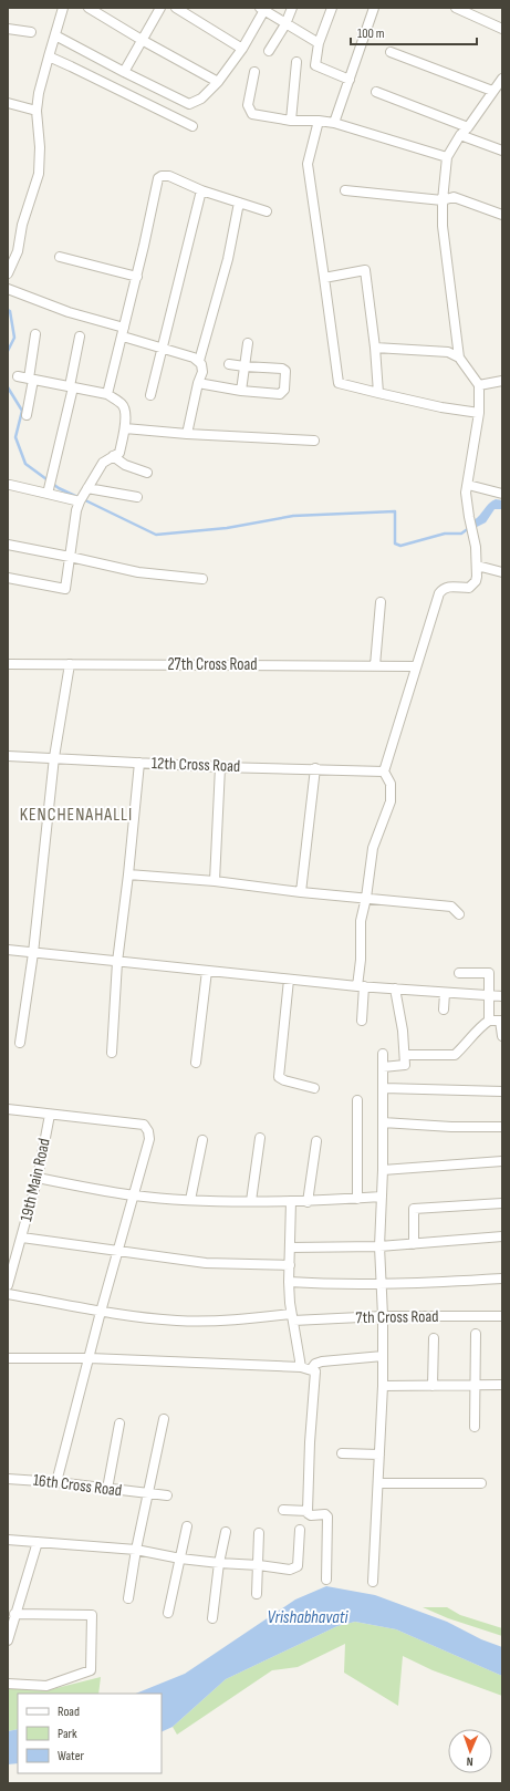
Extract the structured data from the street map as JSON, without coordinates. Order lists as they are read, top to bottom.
{
  "streets": {
    "street": [
      "27th Cross Road",
      "12th Cross Road",
      "19th Main Road",
      "7th Cross Road",
      "16th Cross Road"
    ]
  },
  "districts": ["KENCHENAHALLI"],
  "water": ["Vrishabhavati"],
  "legend": ["Road", "Park", "Water"],
  "scale_bar": "100 m",
  "north": "bottom"
}
